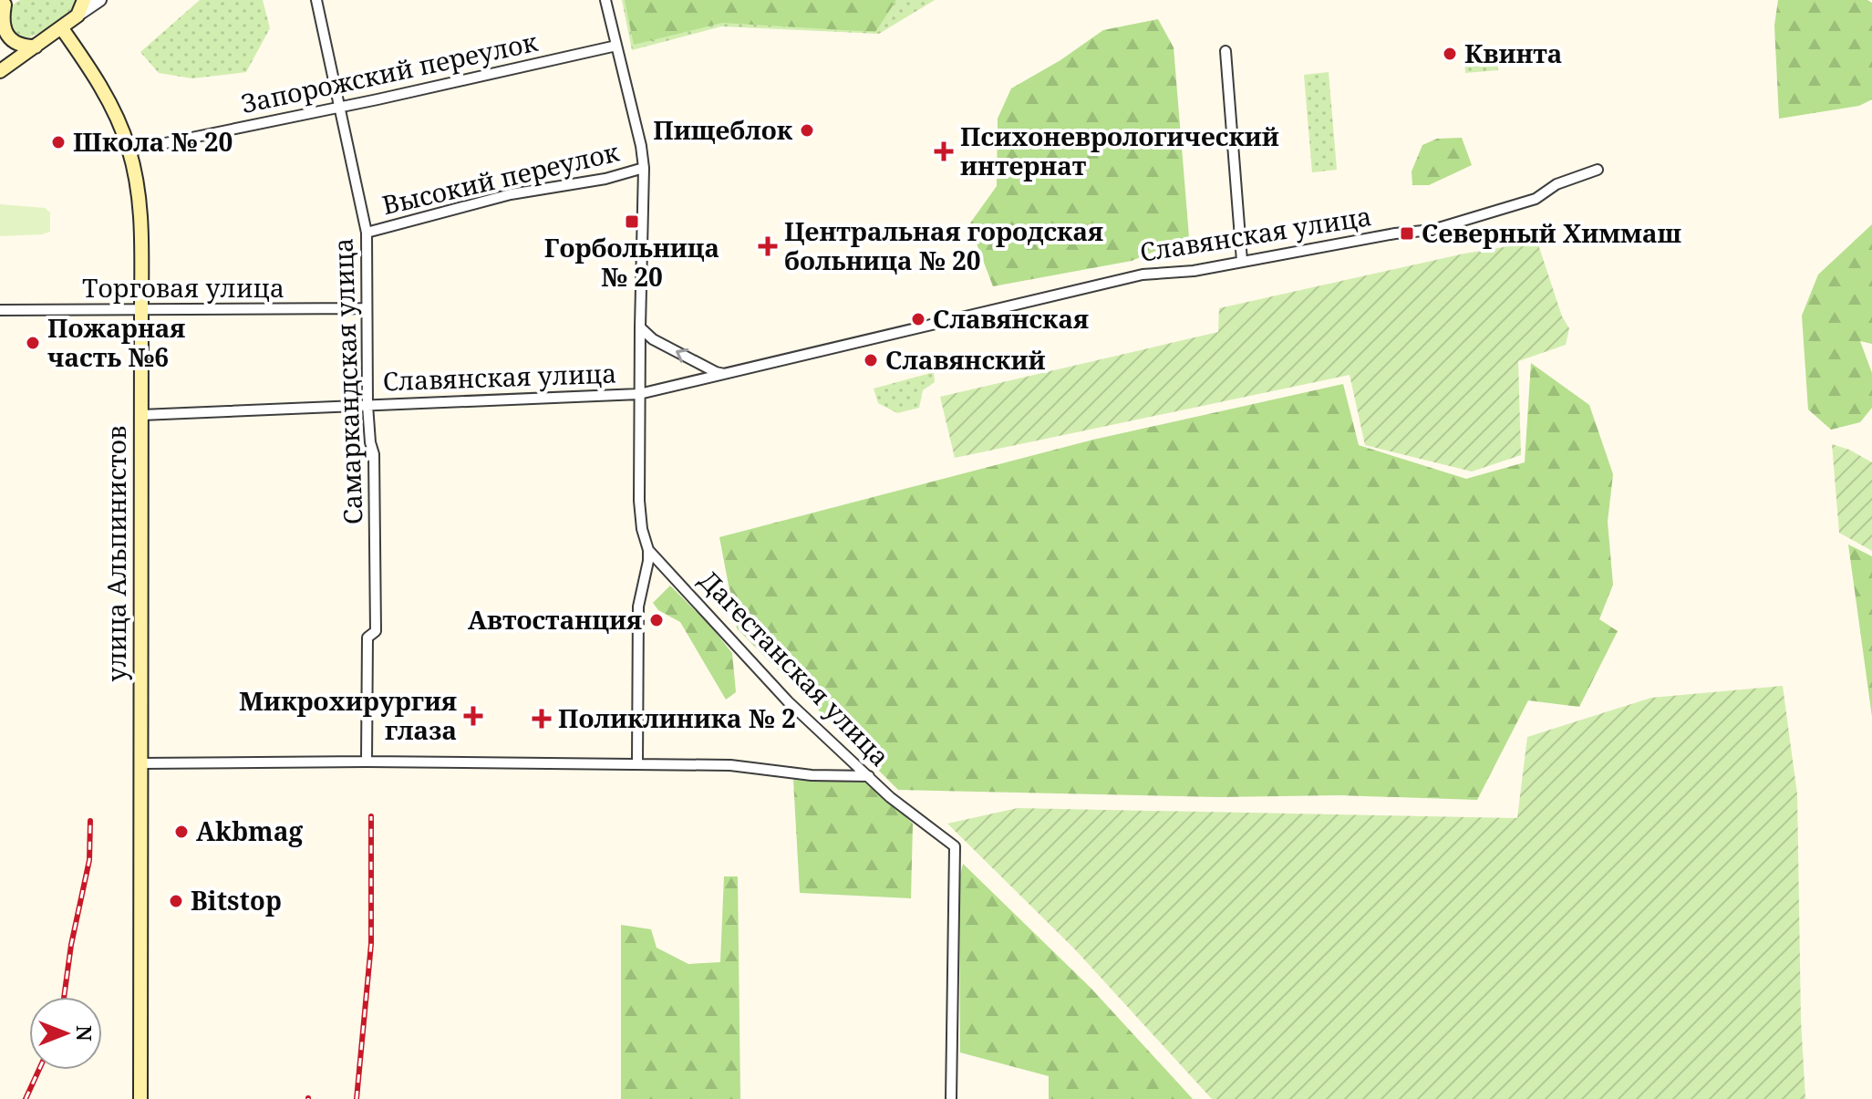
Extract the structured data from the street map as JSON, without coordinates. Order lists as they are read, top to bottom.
{
  "streets": {
    "main road": ["улица Альпинистов"],
    "street": [
      "Запорожский переулок",
      "Высокий переулок",
      "Славянская улица",
      "Торговая улица",
      "Самаркандская улица",
      "Дагестанская улица"
    ]
  },
  "crossings": [
    ["Запорожский переулок", "Самаркандская улица"],
    ["Запорожский переулок", "улица Альпинистов"],
    ["Запорожский переулок", "Дагестанская улица"],
    ["Высокий переулок", "Самаркандская улица"],
    ["Высокий переулок", "Дагестанская улица"],
    ["Славянская улица", "Самаркандская улица"],
    ["Славянская улица", "улица Альпинистов"],
    ["Славянская улица", "Дагестанская улица"],
    ["Торговая улица", "Самаркандская улица"],
    ["Торговая улица", "улица Альпинистов"]
  ],
  "places": {
    "other": [
      "Квинта",
      "Пищеблок",
      "Школа № 20",
      "Славянская",
      "Пожарная часть №6",
      "Славянский",
      "Автостанция",
      "Akbmag",
      "Bitstop"
    ],
    "health": [
      "Психоневрологический интернат",
      "Центральная городская больница № 20",
      "Микрохирургия глаза",
      "Поликлиника № 2"
    ],
    "transit": ["Горбольница № 20", "Северный Химмаш"]
  },
  "north": "right"
}
